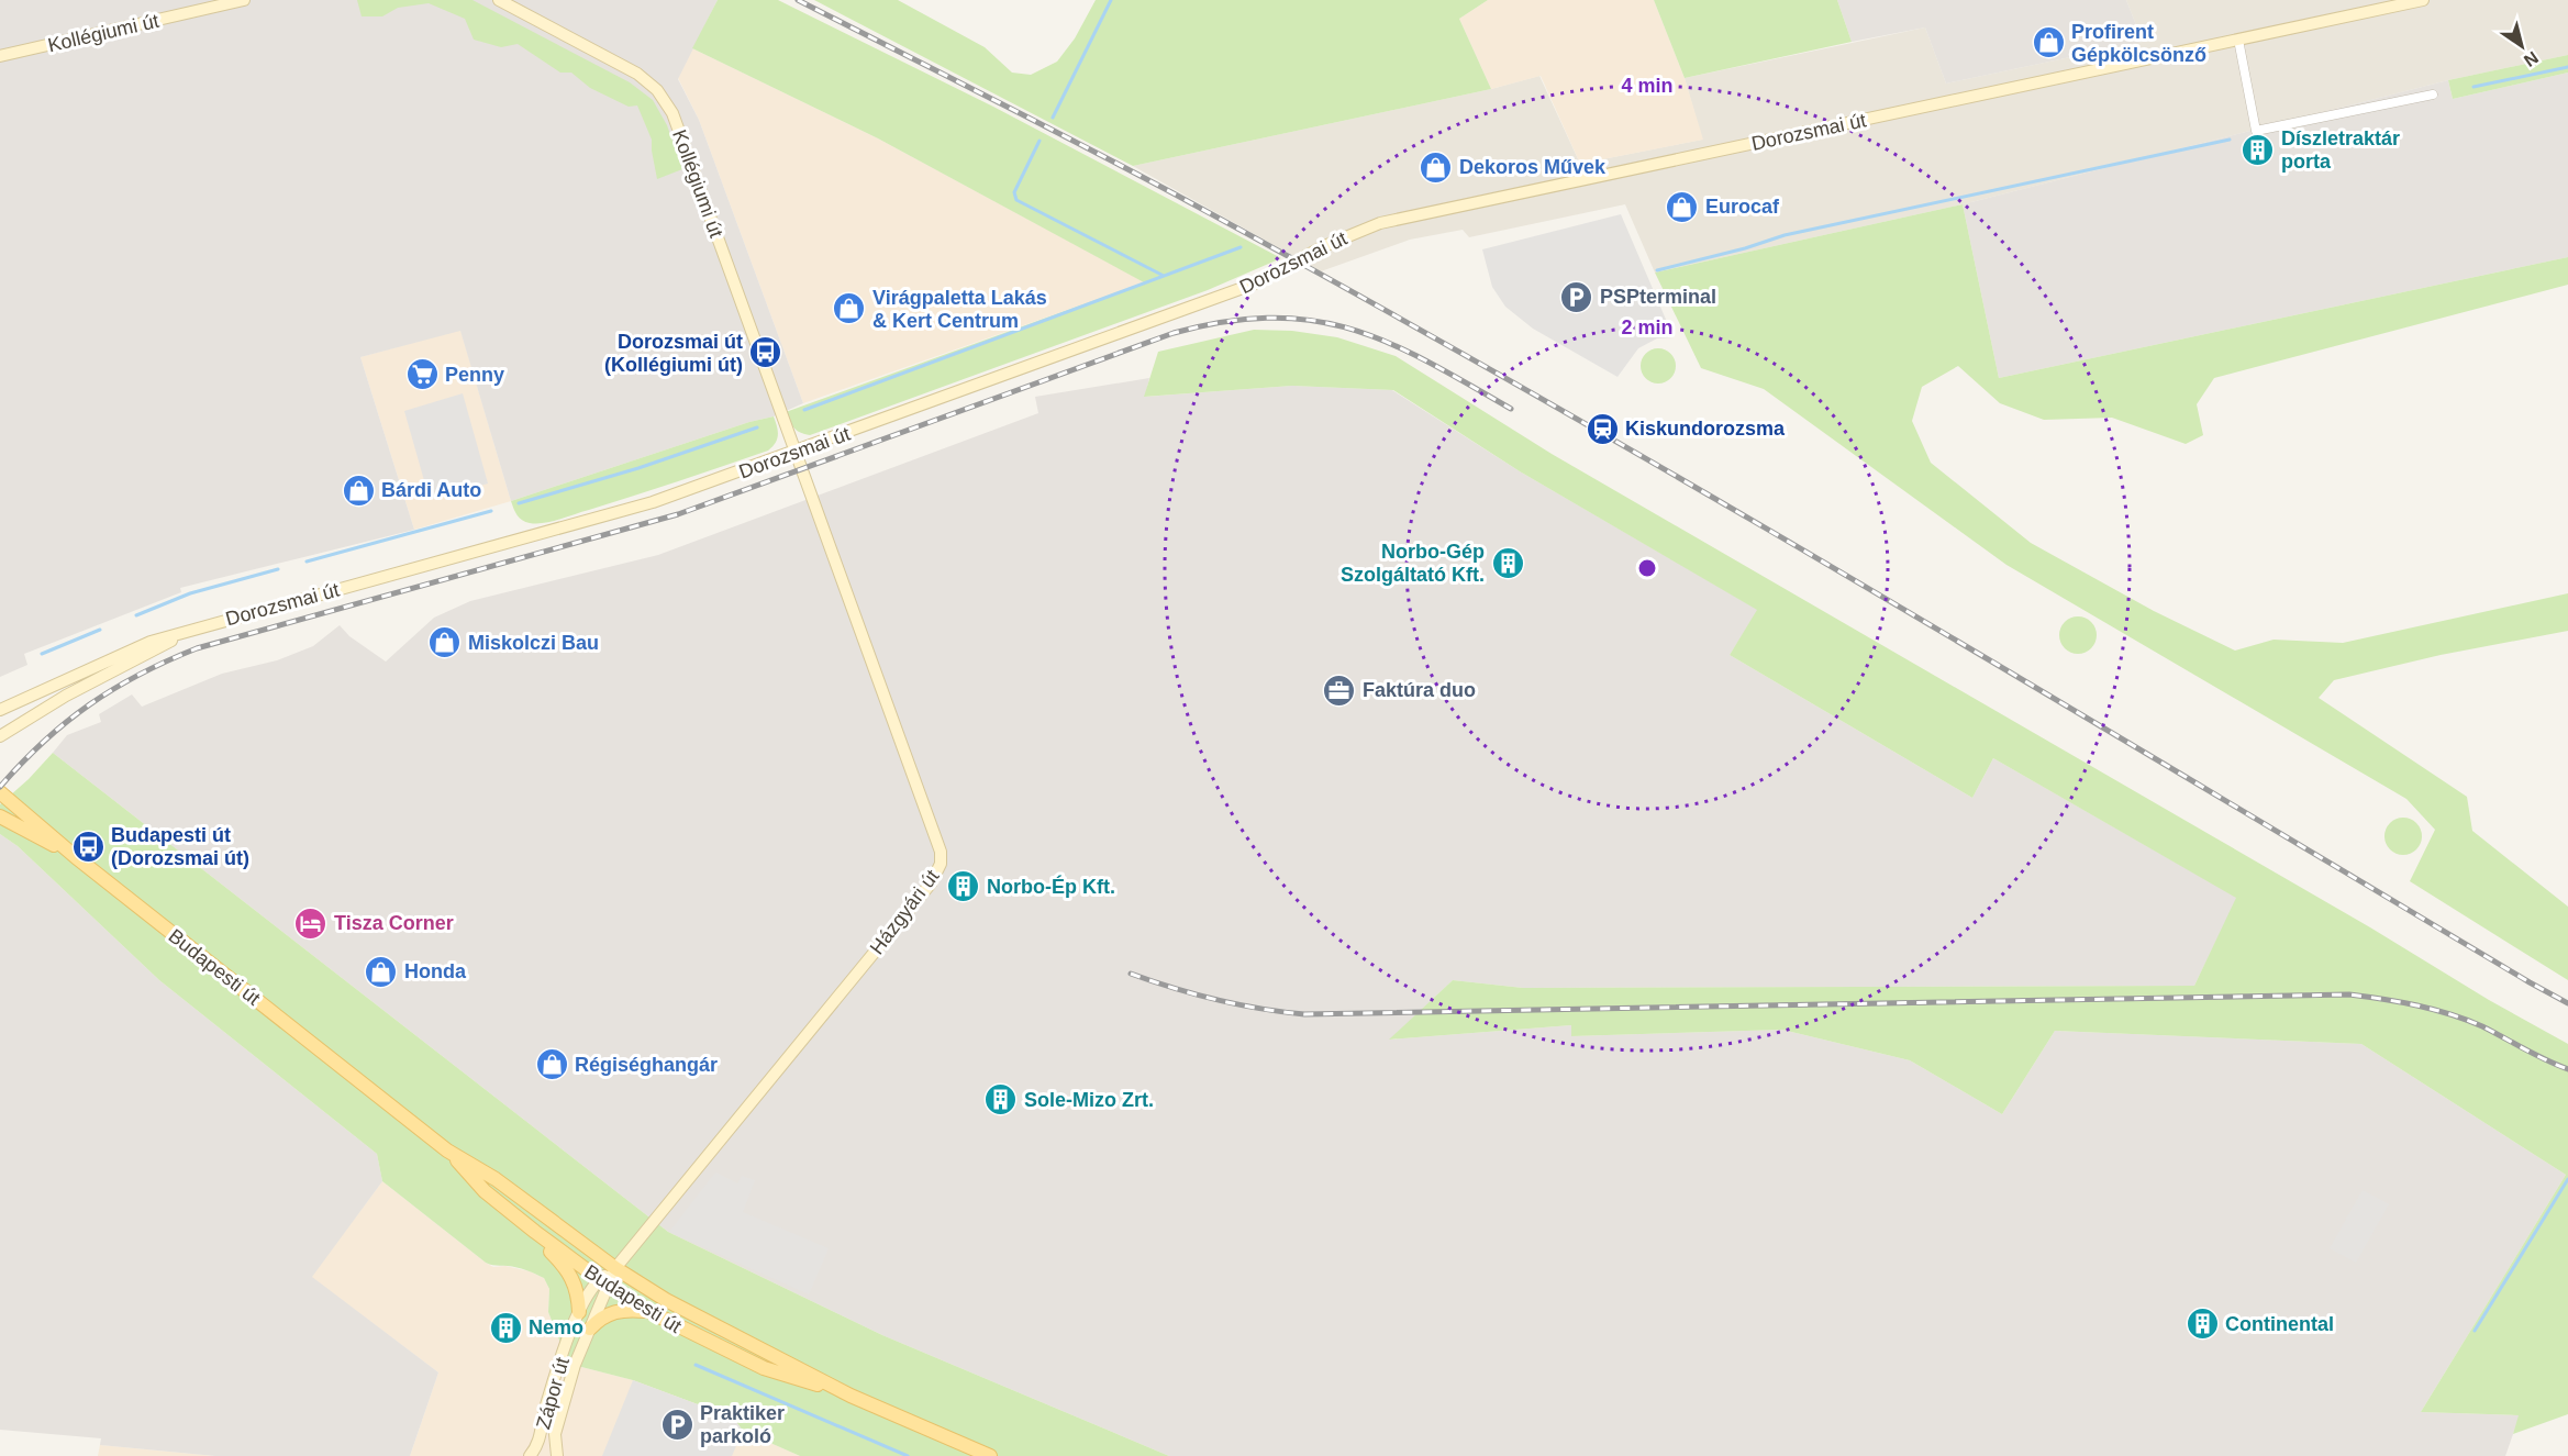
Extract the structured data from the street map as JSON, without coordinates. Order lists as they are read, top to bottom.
{
  "streets": {
    "main road": [
      "Kollégiumi út",
      "Dorozsmai út",
      "Házgyári út",
      "Budapesti út",
      "Zápor út"
    ]
  },
  "crossings": [
    ["Kollégiumi út", "Dorozsmai út"],
    ["Kollégiumi út", "Házgyári út"],
    ["Dorozsmai út", "Házgyári út"],
    ["Házgyári út", "Budapesti út"],
    ["Házgyári út", "Zápor út"],
    ["Budapesti út", "Zápor út"]
  ],
  "places": {
    "shop": [
      "Profirent Gépkölcsönző",
      "Dekoros Művek",
      "Eurocaf",
      "Virágpaletta Lakás & Kert Centrum",
      "Bárdi Auto",
      "Miskolczi Bau",
      "Honda",
      "Régiséghangár"
    ],
    "building": [
      "Díszletraktár porta",
      "Norbo-Gép Szolgáltató Kft.",
      "Norbo-Ép Kft.",
      "Sole-Mizo Zrt.",
      "Continental",
      "Nemo"
    ],
    "parking": ["PSPterminal", "Praktiker parkoló"],
    "bus stop": ["Dorozsmai út (Kollégiumi út)", "Budapesti út (Dorozsmai út)"],
    "supermarket": ["Penny"],
    "station": ["Kiskundorozsma"],
    "office": ["Faktúra duo"],
    "hotel": ["Tisza Corner"]
  },
  "north": "bottom right",
  "rings": ["4 min", "2 min"]
}
